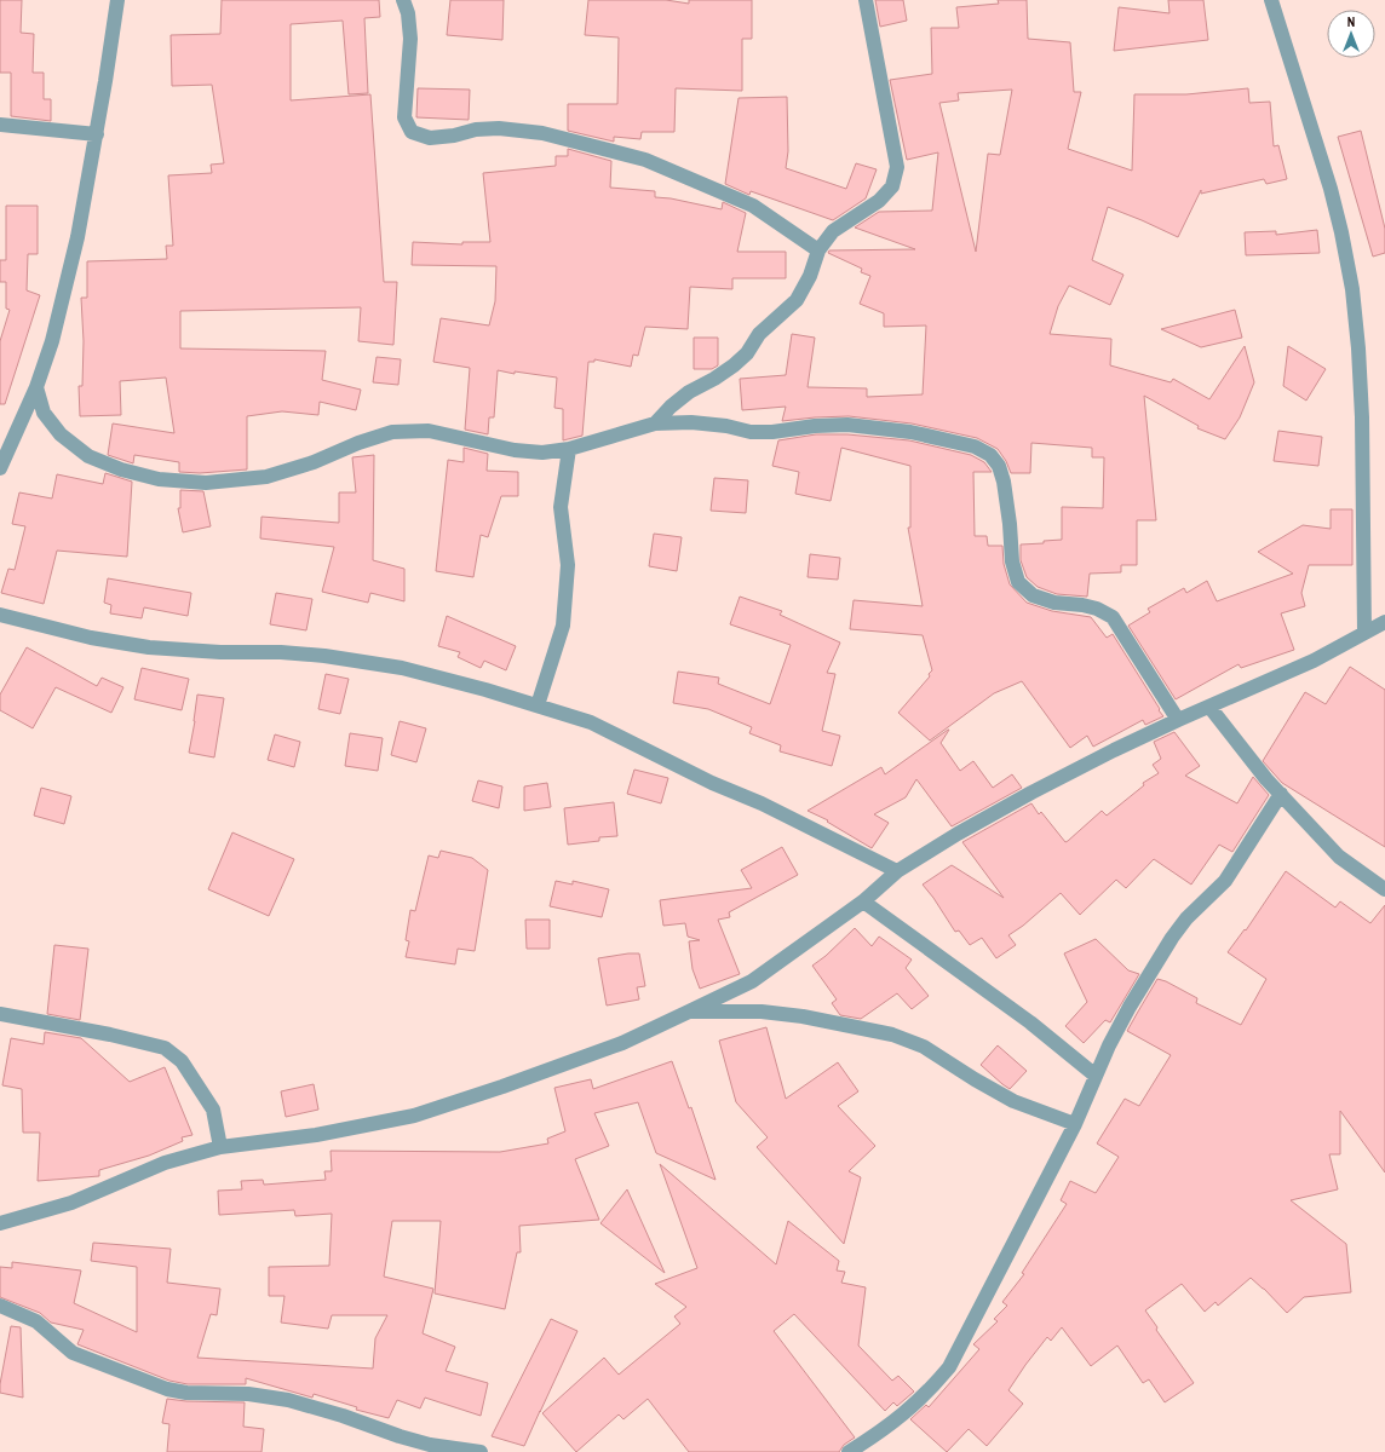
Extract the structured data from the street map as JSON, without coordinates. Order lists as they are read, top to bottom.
{
  "north": "top"
}
